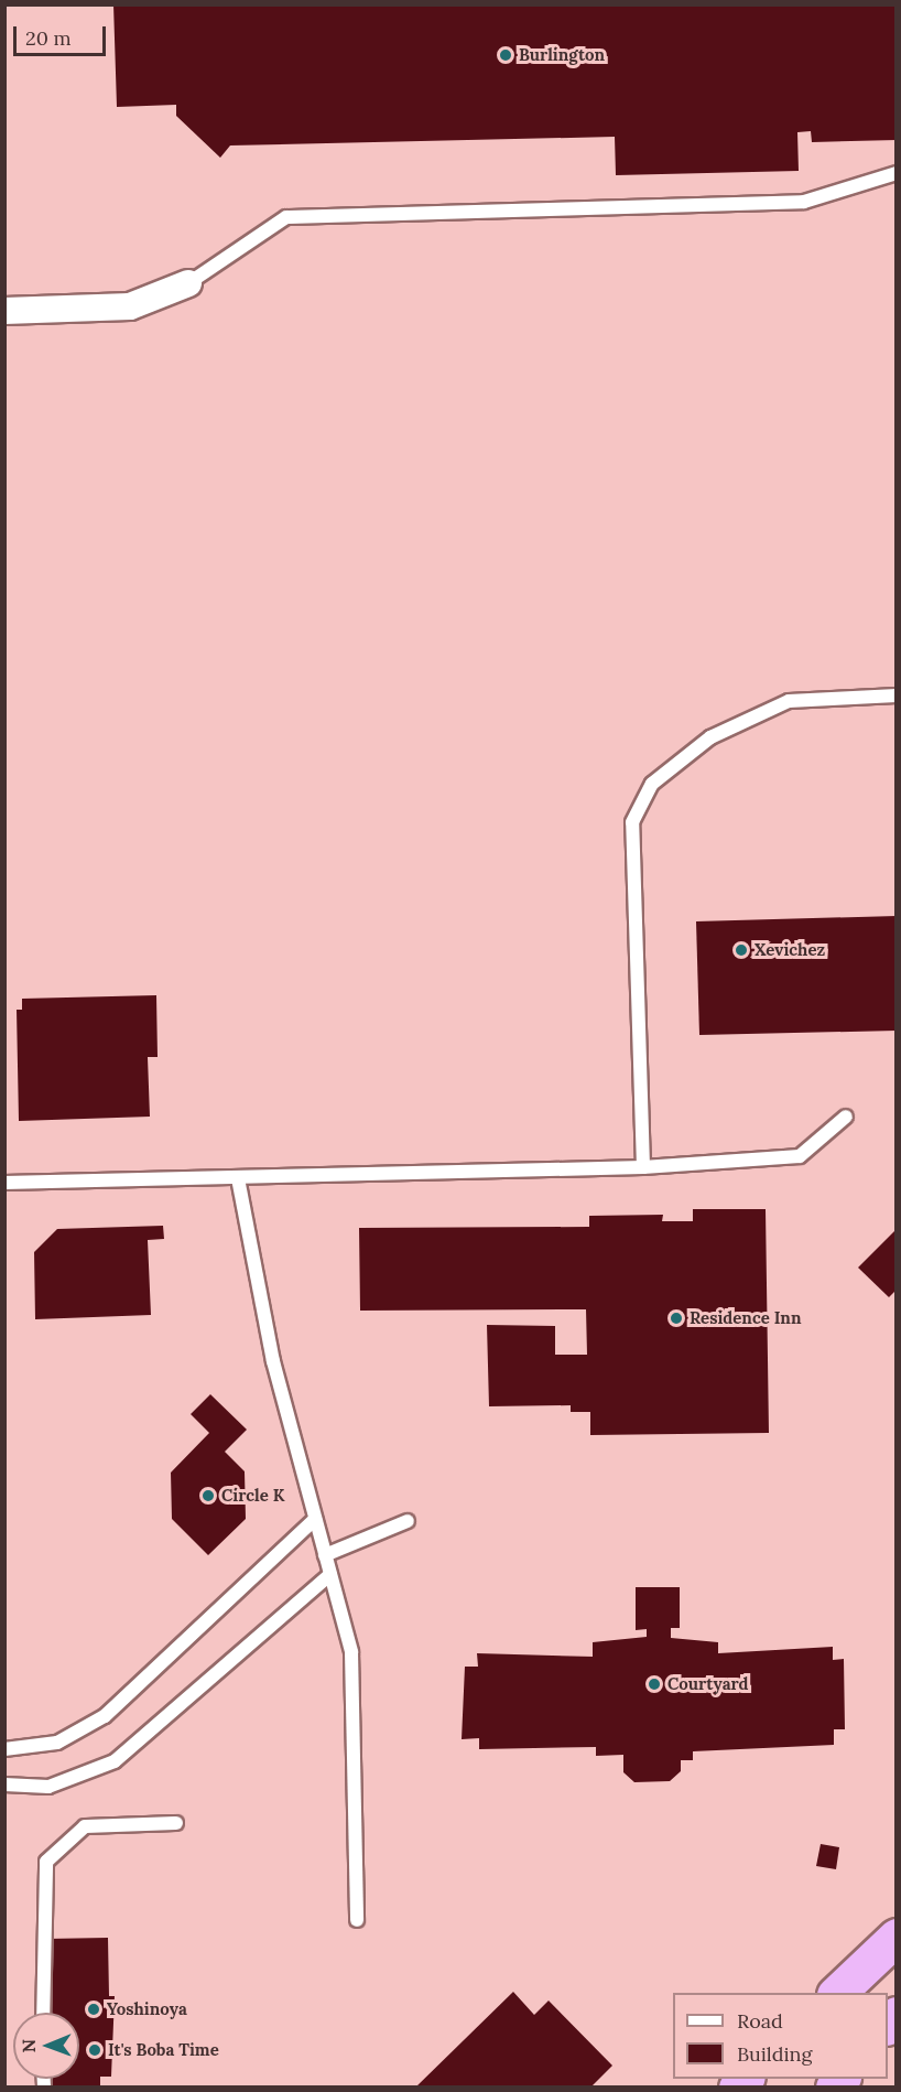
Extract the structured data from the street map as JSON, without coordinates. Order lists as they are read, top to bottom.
{
  "places": [
    "Burlington",
    "Xevichez",
    "Residence Inn",
    "Circle K",
    "Courtyard",
    "Yoshinoya",
    "It's Boba Time"
  ],
  "legend": ["Road", "Building"],
  "scale_bar": "20 m",
  "north": "left"
}
